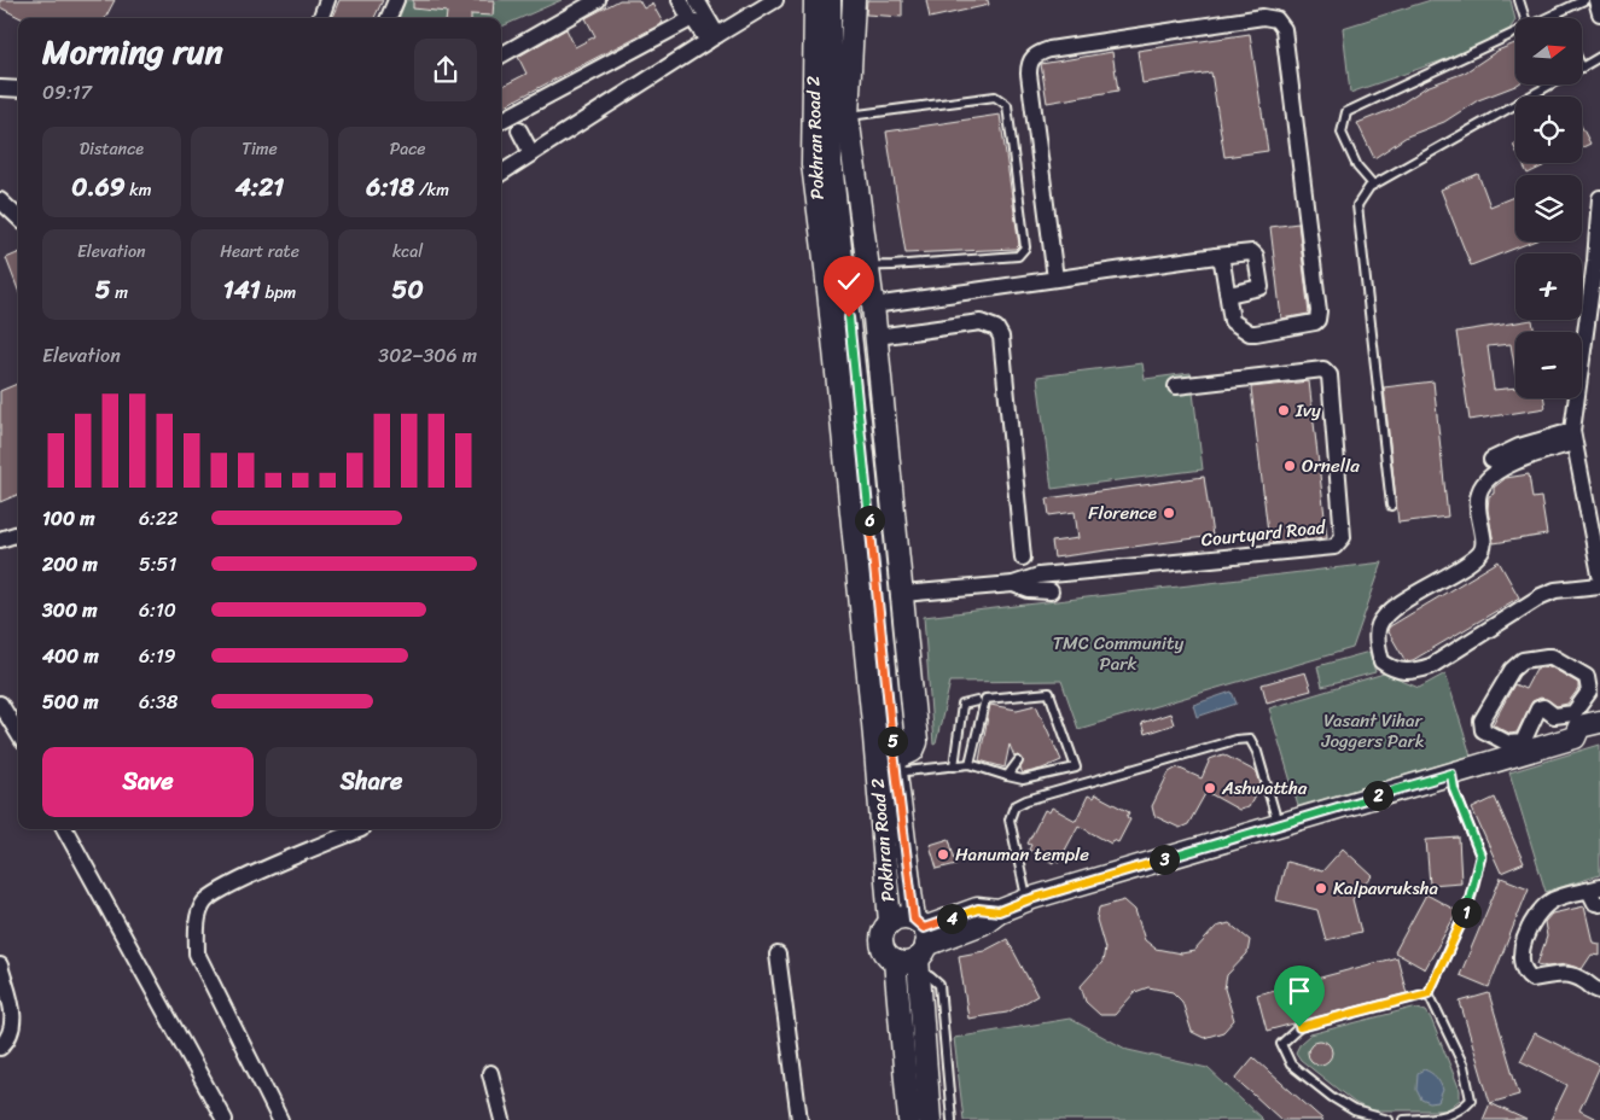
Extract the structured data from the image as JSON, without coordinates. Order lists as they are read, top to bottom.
{
  "streets": {
    "main road": ["Pokhran Road 2"],
    "street": ["Courtyard Road"]
  },
  "parks": ["TMC Community Park", "Vasant Vihar Joggers Park"],
  "places": [
    "Ivy",
    "Ornella",
    "Florence",
    "Ashwattha",
    "Hanuman temple",
    "Kalpavruksha"
  ],
  "north": "right",
  "page": {
    "map_buttons": ["+", "−"],
    "heading": ["Morning run", "09:17"],
    "stats": [
      ["Distance", "0.69 km"],
      ["Time", "4:21"],
      ["Pace", "6:18 /km"],
      ["Elevation", "5 m"],
      ["Heart rate", "141 bpm"],
      ["kcal", "50"]
    ],
    "chart": ["Elevation", "302–306 m"],
    "list": [
      {
        "name": "100 m",
        "note": "6:22"
      },
      {
        "name": "200 m",
        "note": "5:51"
      },
      {
        "name": "300 m",
        "note": "6:10"
      },
      {
        "name": "400 m",
        "note": "6:19"
      },
      {
        "name": "500 m",
        "note": "6:38"
      }
    ],
    "pins": [
      "6",
      "5",
      "2",
      "3",
      "1",
      "4"
    ],
    "buttons": ["Save", "Share"]
  }
}
